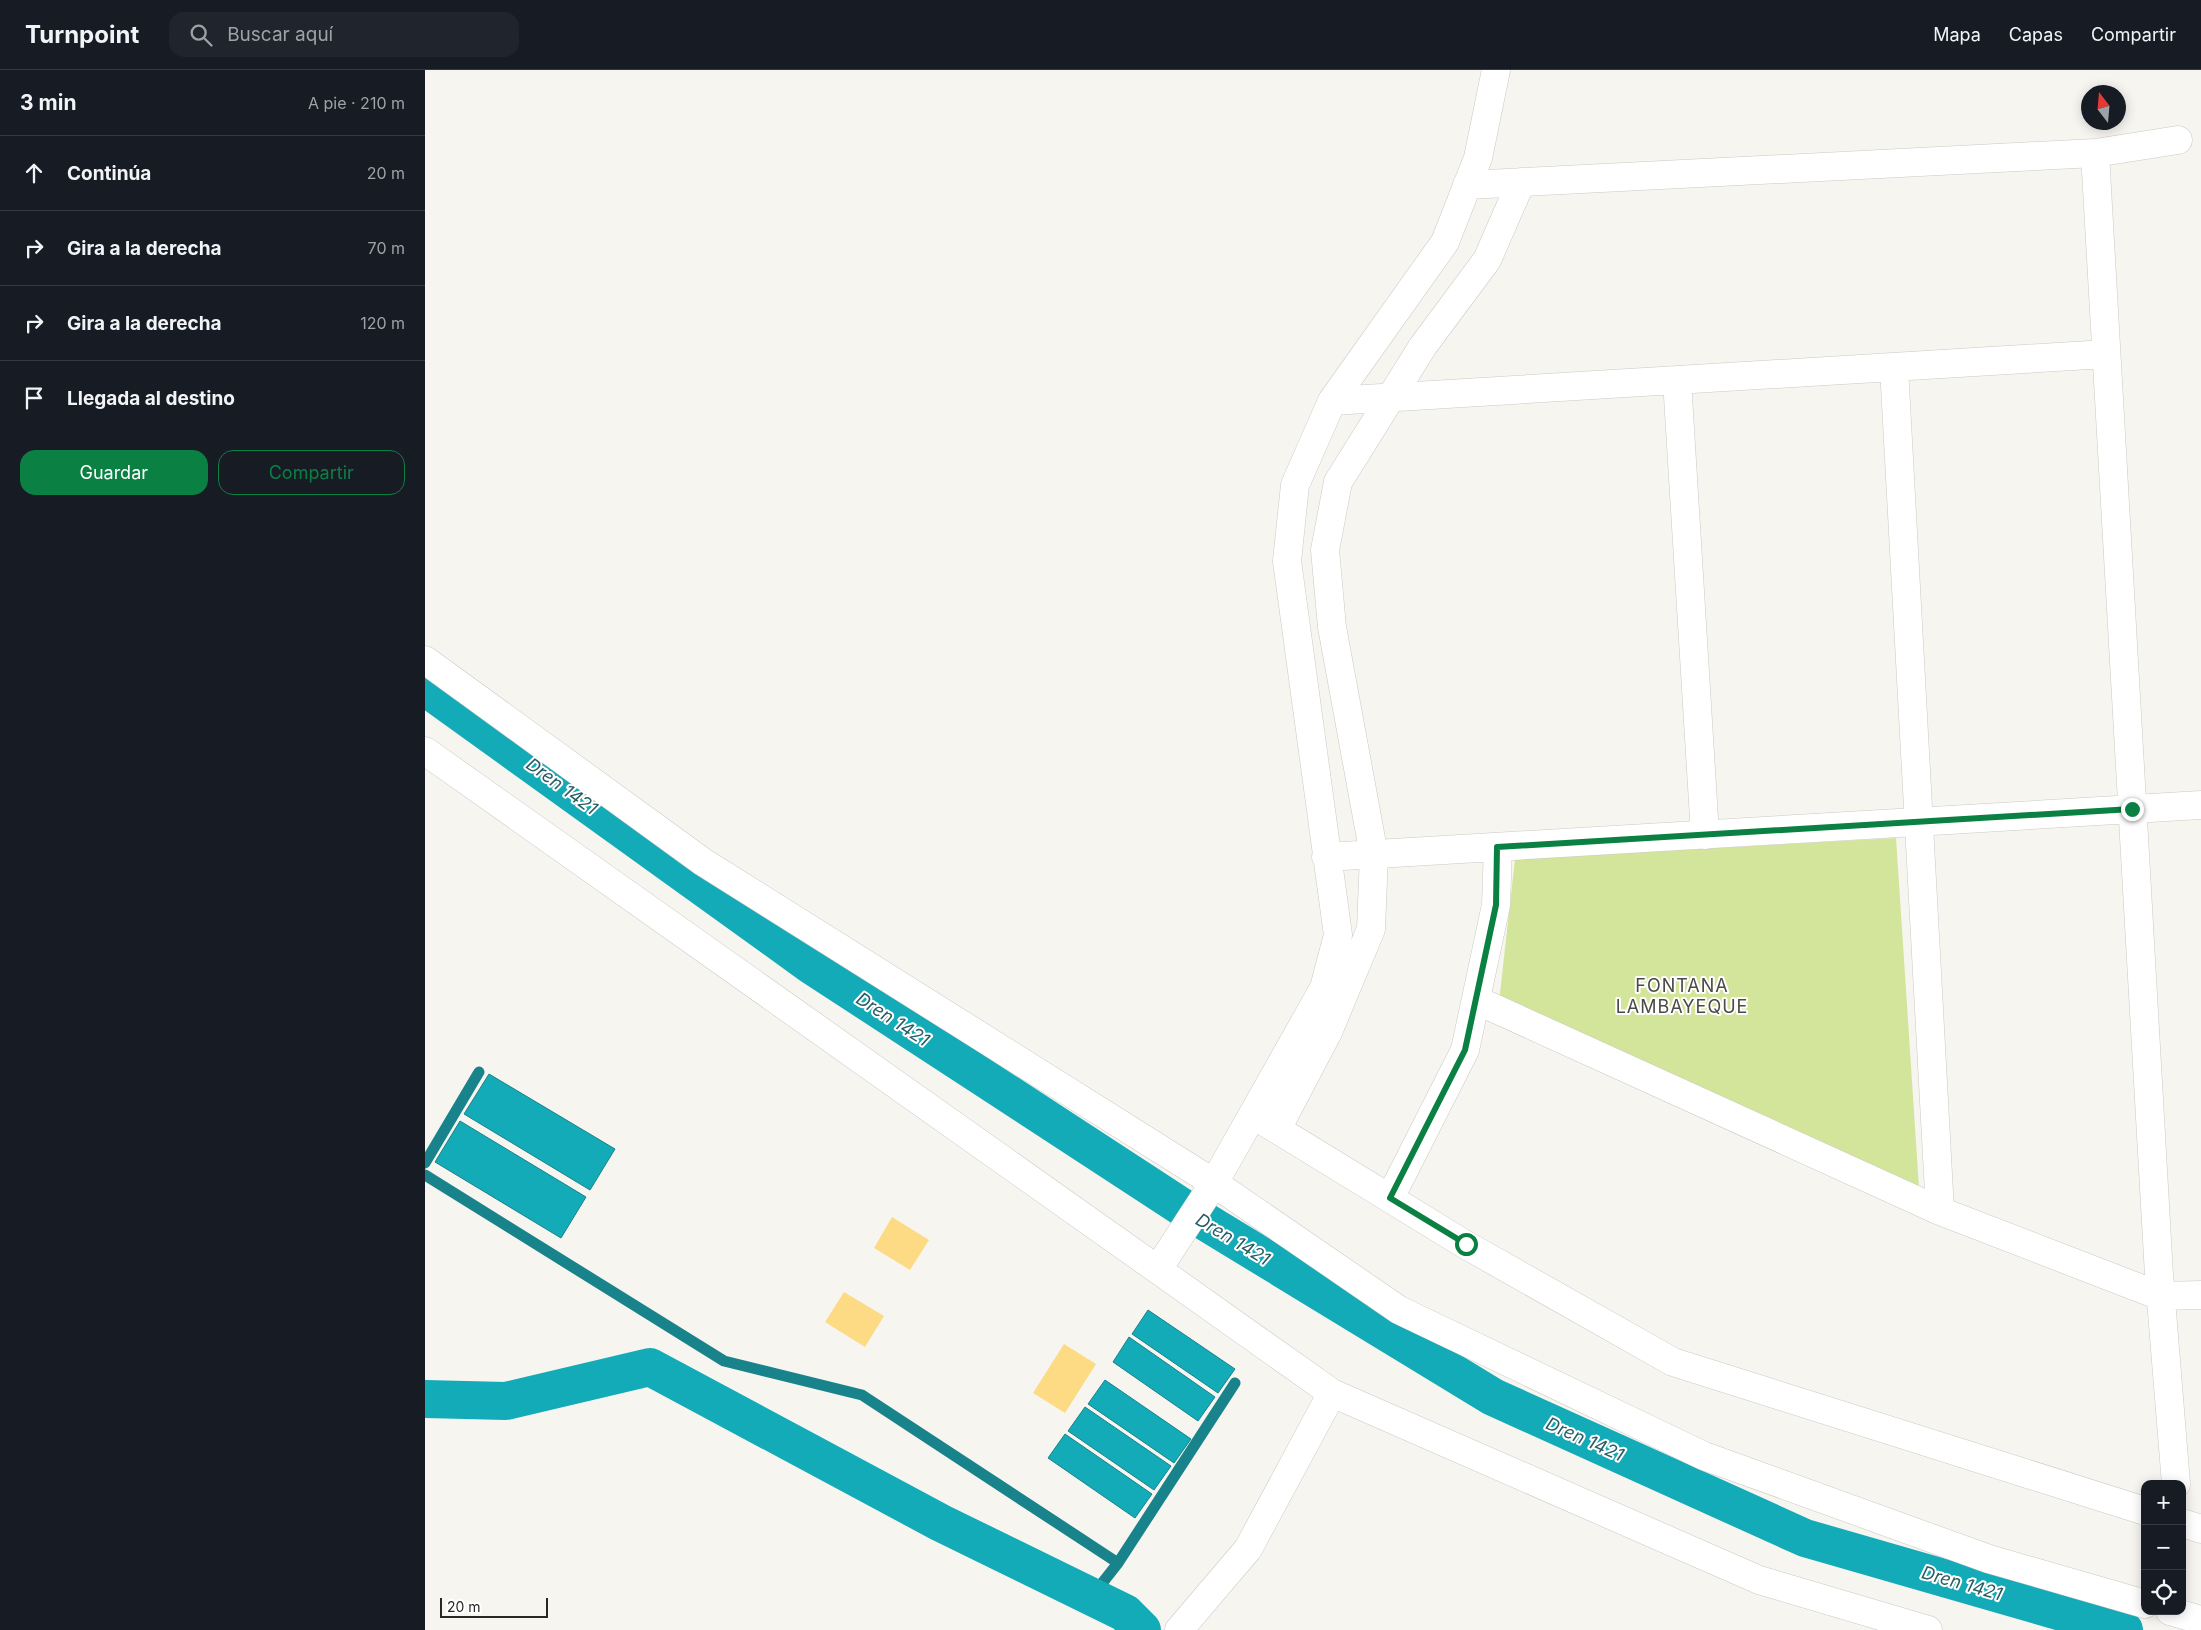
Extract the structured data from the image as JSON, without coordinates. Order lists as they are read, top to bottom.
{
  "districts": ["FONTANA LAMBAYEQUE"],
  "water": ["Dren 1421"],
  "scale_bar": "20 m",
  "north": "top",
  "page": {
    "header": "Turnpoint",
    "search": "Buscar aquí",
    "nav": ["Mapa", "Capas", "Compartir"],
    "heading": ["3 min", "A pie · 210 m"],
    "list": [
      ["Continúa", "20 m"],
      ["Gira a la derecha", "70 m"],
      ["Gira a la derecha", "120 m"],
      "Llegada al destino"
    ],
    "buttons": ["Guardar", "Compartir"],
    "map_buttons": ["+", "−"],
    "scale": "20 m"
  }
}
